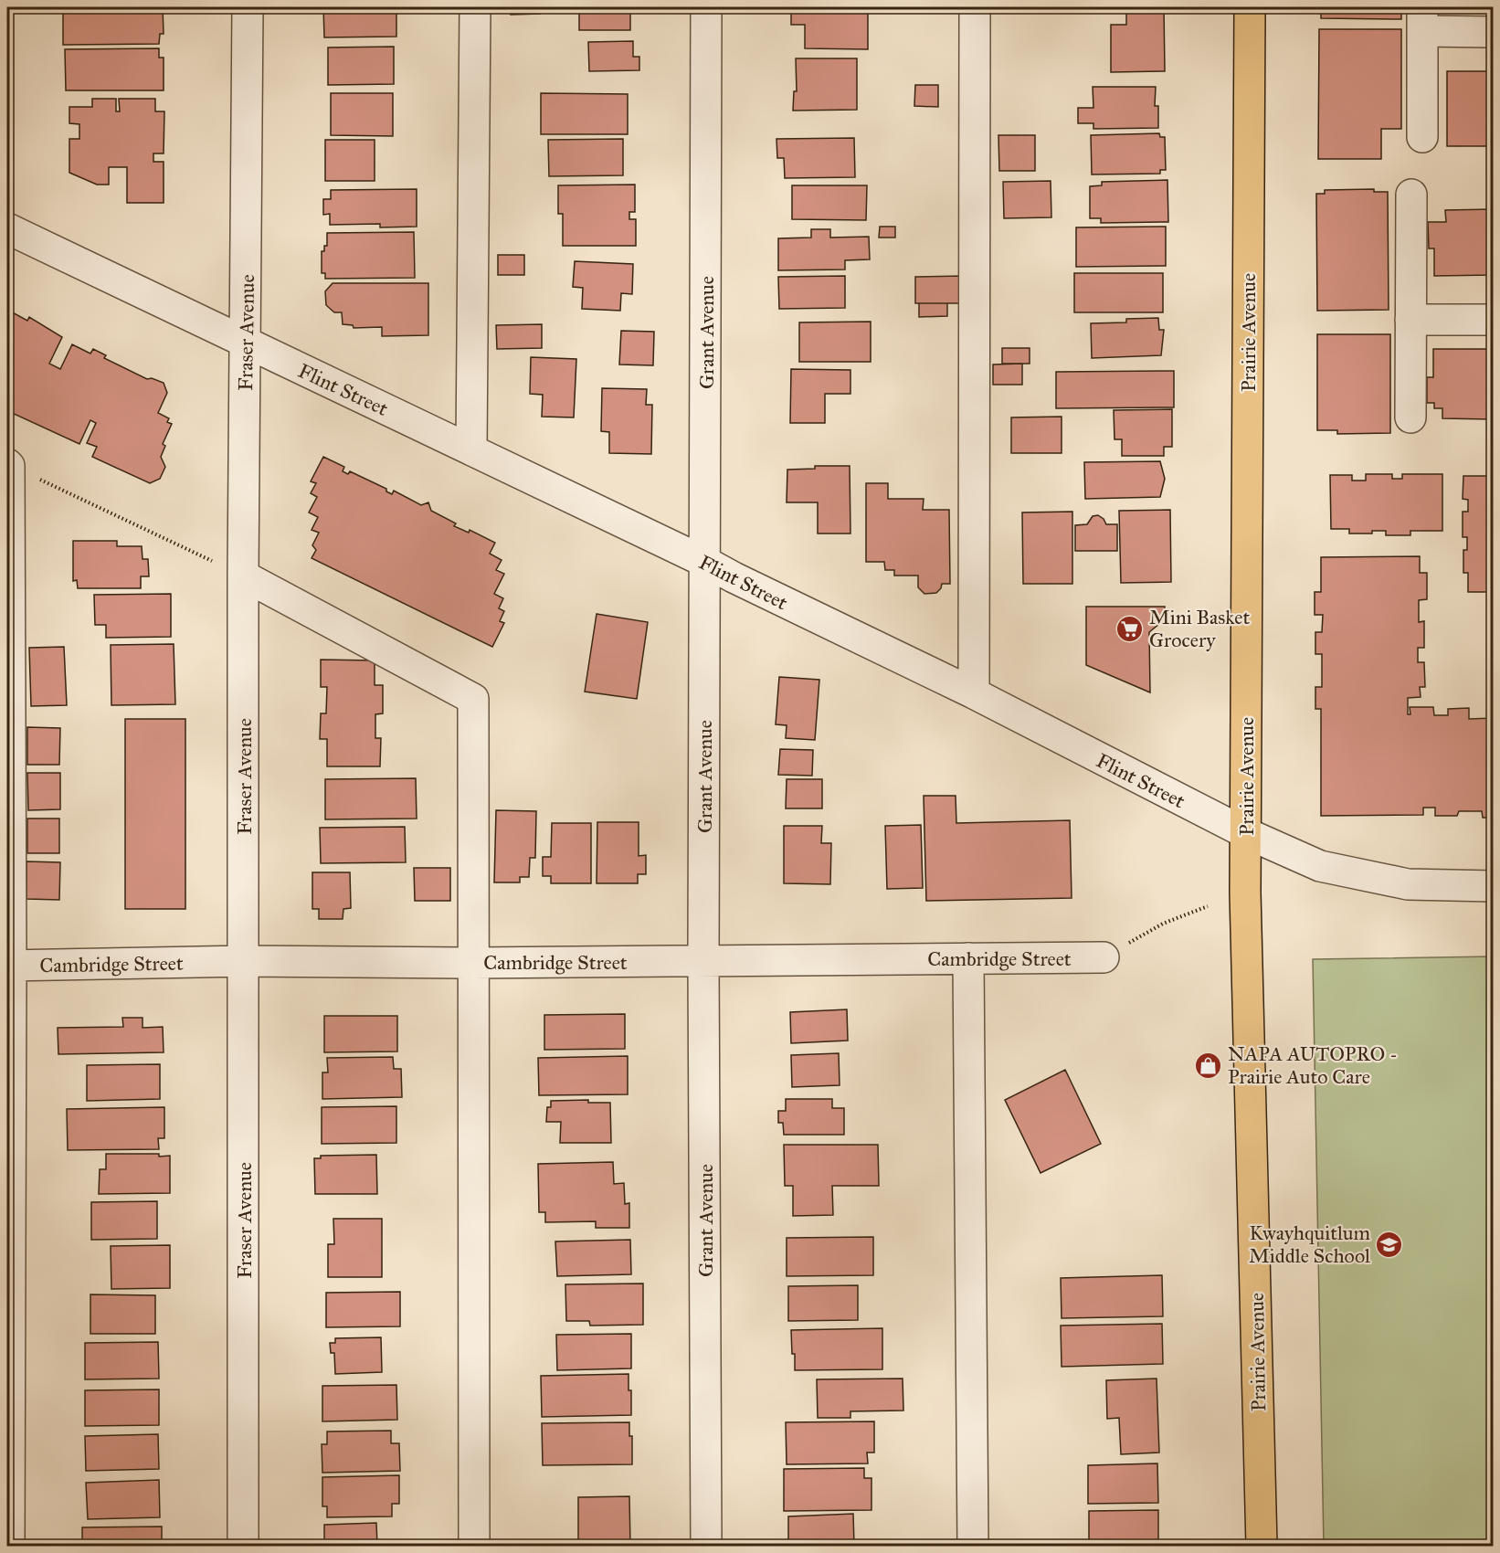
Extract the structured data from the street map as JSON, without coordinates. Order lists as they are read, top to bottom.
{
  "streets": {
    "main road": ["Prairie Avenue"],
    "street": [
      "Fraser Avenue",
      "Grant Avenue",
      "Flint Street",
      "Cambridge Street"
    ]
  },
  "crossings": [
    ["Fraser Avenue", "Flint Street"],
    ["Fraser Avenue", "Cambridge Street"],
    ["Grant Avenue", "Flint Street"],
    ["Grant Avenue", "Cambridge Street"],
    ["Prairie Avenue", "Flint Street"]
  ],
  "places": {
    "supermarket": ["Mini Basket Grocery"],
    "shop": ["NAPA AUTOPRO - Prairie Auto Care"],
    "school or university": ["Kwayhquitlum Middle School"]
  }
}
